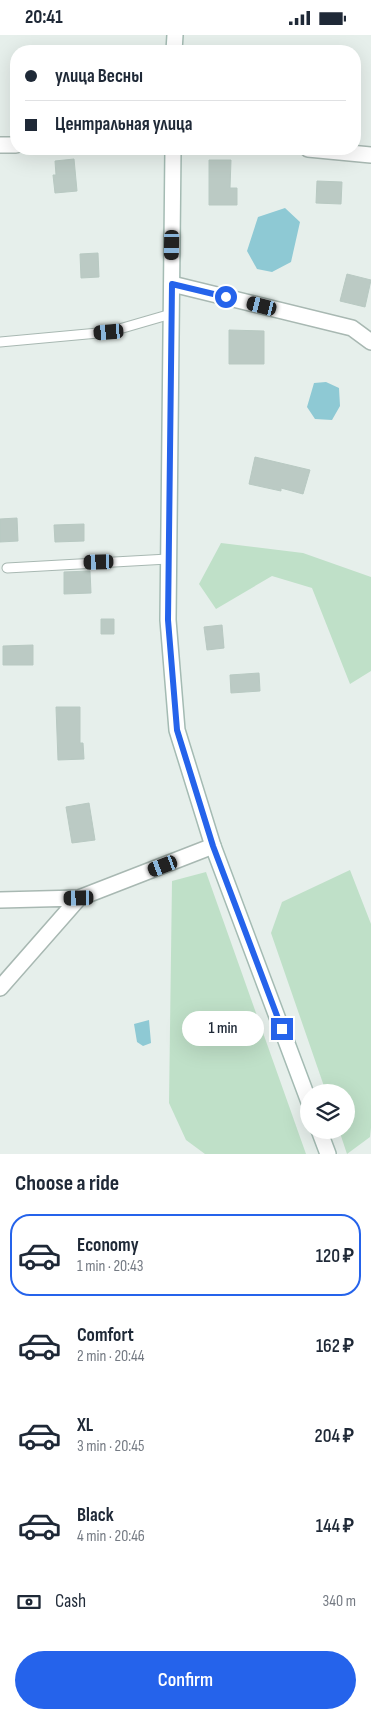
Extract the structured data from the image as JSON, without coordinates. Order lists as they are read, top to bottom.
{
  "page": {
    "status": "20:41",
    "banner": ["улица Весны", "Центральная улица"],
    "bubble": "1 min",
    "heading": "Choose a ride",
    "list": [
      {
        "name": "Economy",
        "note": "1 min · 20:43",
        "value": "120 ₽"
      },
      {
        "name": "Comfort",
        "note": "2 min · 20:44",
        "value": "162 ₽"
      },
      {
        "name": "XL",
        "note": "3 min · 20:45",
        "value": "204 ₽"
      },
      {
        "name": "Black",
        "note": "4 min · 20:46",
        "value": "144 ₽"
      }
    ],
    "pay": ["Cash", "340 m"],
    "buttons": "Confirm"
  }
}
